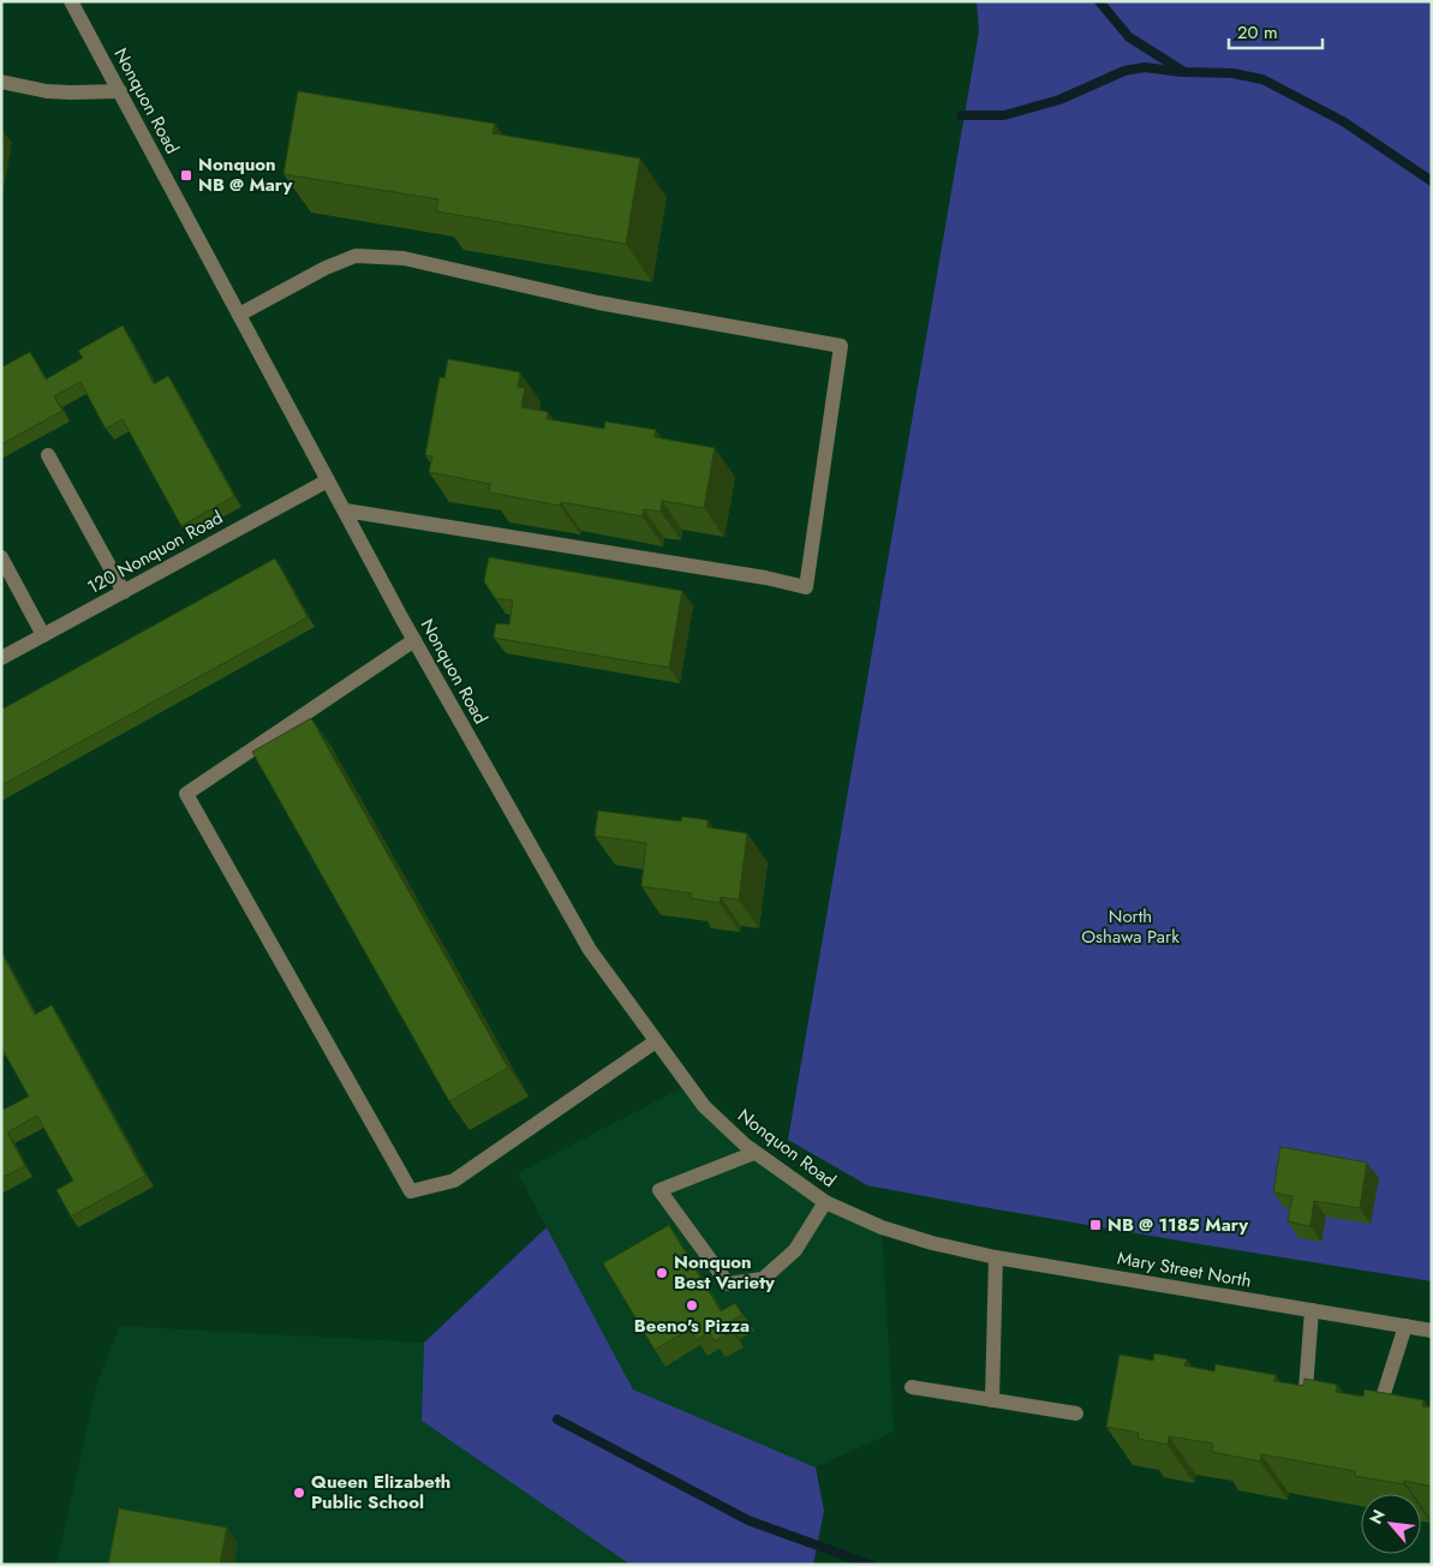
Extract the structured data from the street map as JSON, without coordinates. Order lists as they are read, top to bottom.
{
  "streets": {
    "street": ["Nonquon Road", "120 Nonquon Road", "Mary Street North"]
  },
  "crossings": [
    ["Nonquon Road", "120 Nonquon Road"],
    ["Nonquon Road", "Mary Street North"]
  ],
  "parks": ["North Oshawa Park"],
  "places": {
    "transit": ["Nonquon NB @ Mary", "NB @ 1185 Mary"],
    "other": ["Nonquon Best Variety", "Beeno's Pizza", "Queen Elizabeth Public School"]
  },
  "scale_bar": "20 m",
  "north": "top left"
}
